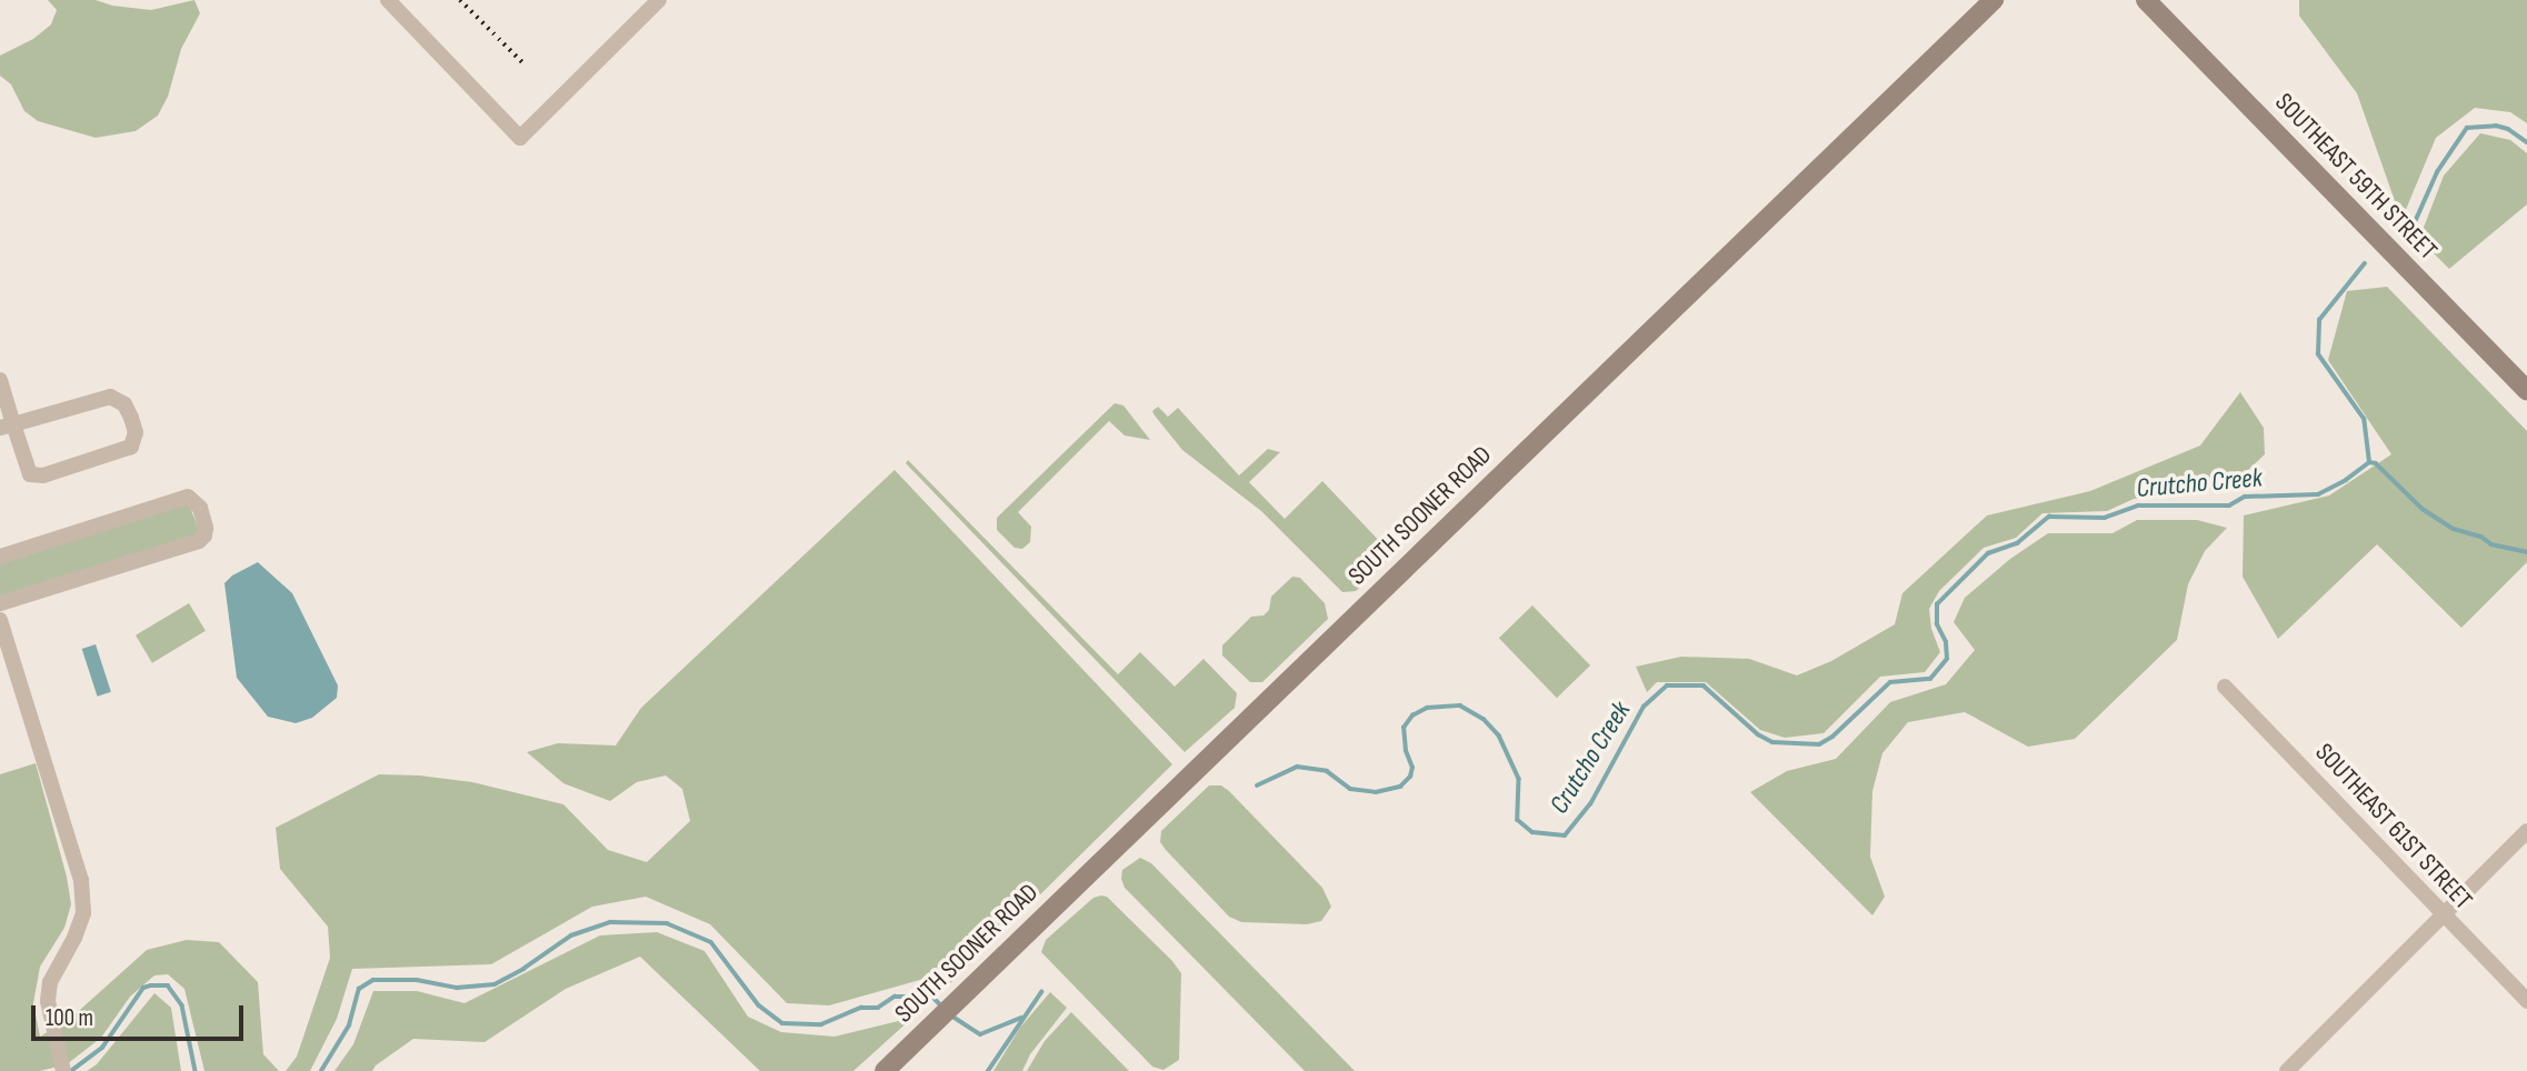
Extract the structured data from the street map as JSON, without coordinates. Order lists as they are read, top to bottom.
{
  "streets": {
    "main road": ["SOUTHEAST 59TH STREET", "SOUTH SOONER ROAD"],
    "street": ["SOUTHEAST 61ST STREET"]
  },
  "water": ["Crutcho Creek"],
  "scale_bar": "100 m"
}
